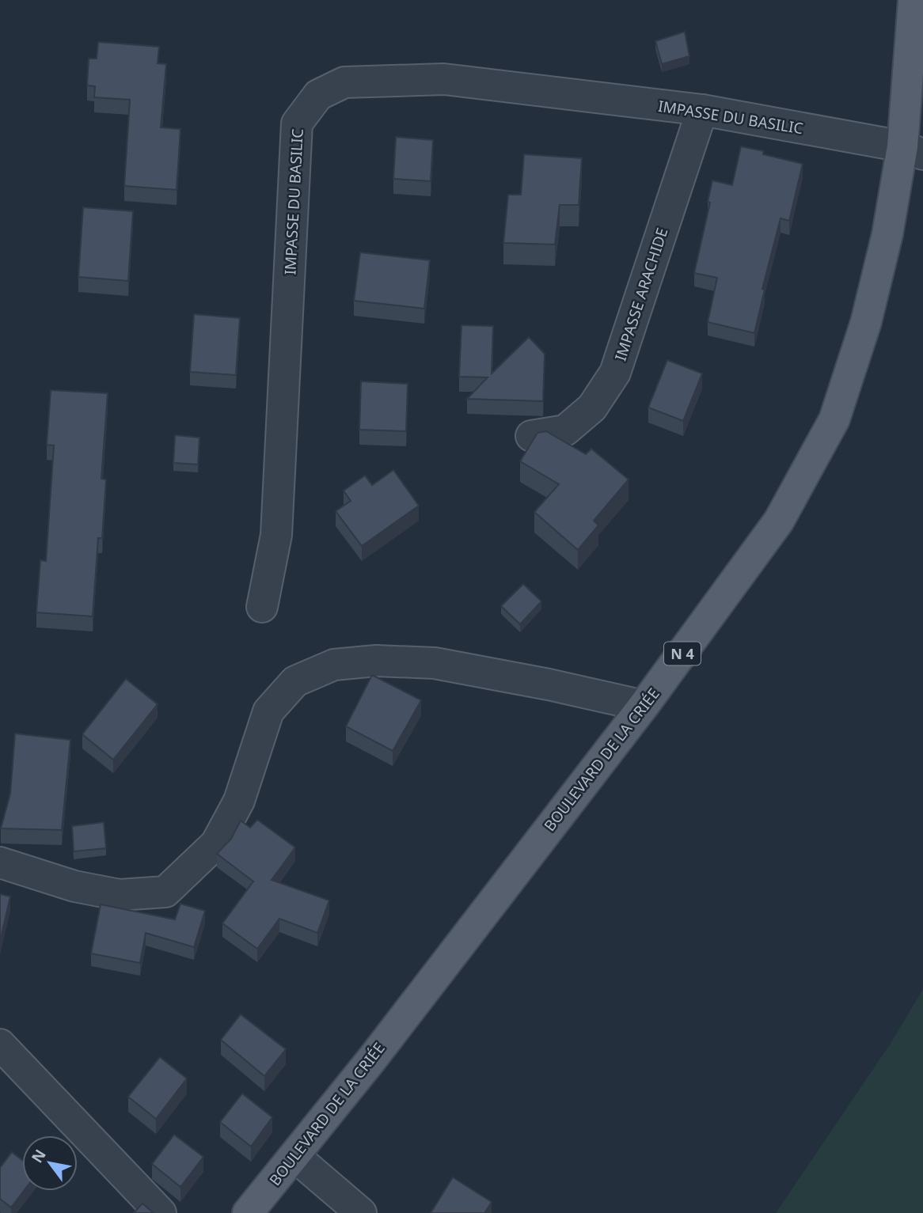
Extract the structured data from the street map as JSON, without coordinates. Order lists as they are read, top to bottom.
{
  "streets": {
    "main road": ["N 4", "BOULEVARD DE LA CRIÉE"],
    "street": ["IMPASSE DU BASILIC", "IMPASSE ARACHIDE"]
  },
  "crossings": [
    ["IMPASSE DU BASILIC", "IMPASSE ARACHIDE"],
    ["IMPASSE DU BASILIC", "BOULEVARD DE LA CRIÉE"]
  ],
  "north": "top left"
}
